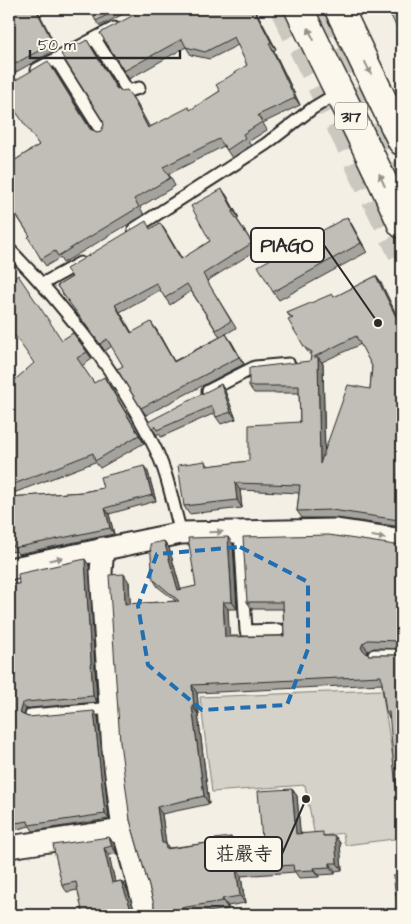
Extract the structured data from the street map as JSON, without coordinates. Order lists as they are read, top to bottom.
{
  "streets": {
    "main road": ["317"]
  },
  "places": ["PIAGO", "荘嚴寺"],
  "scale_bar": "50 m"
}
